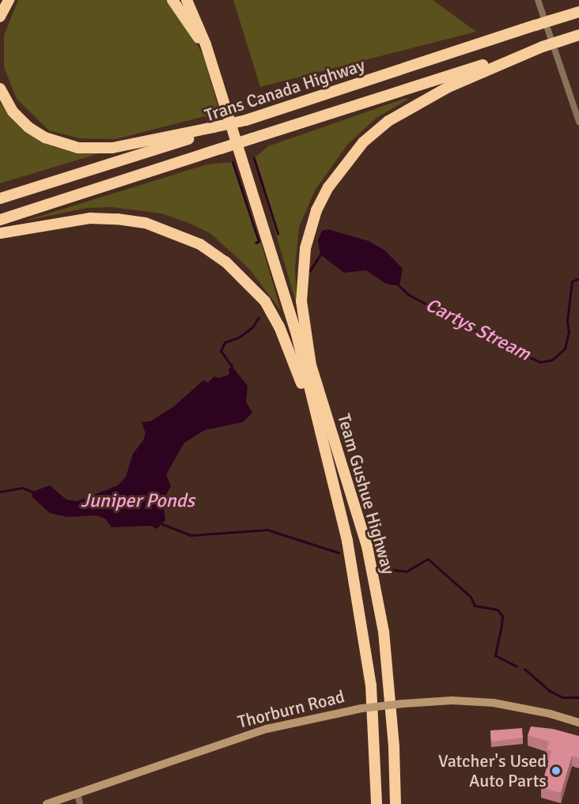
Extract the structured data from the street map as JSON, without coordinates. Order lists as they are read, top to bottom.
{
  "streets": {
    "highway": ["Trans Canada Highway", "Team Gushue Highway"],
    "main road": ["Thorburn Road"]
  },
  "water": ["Cartys Stream", "Juniper Ponds"],
  "places": ["Vatcher's Used Auto Parts"]
}
